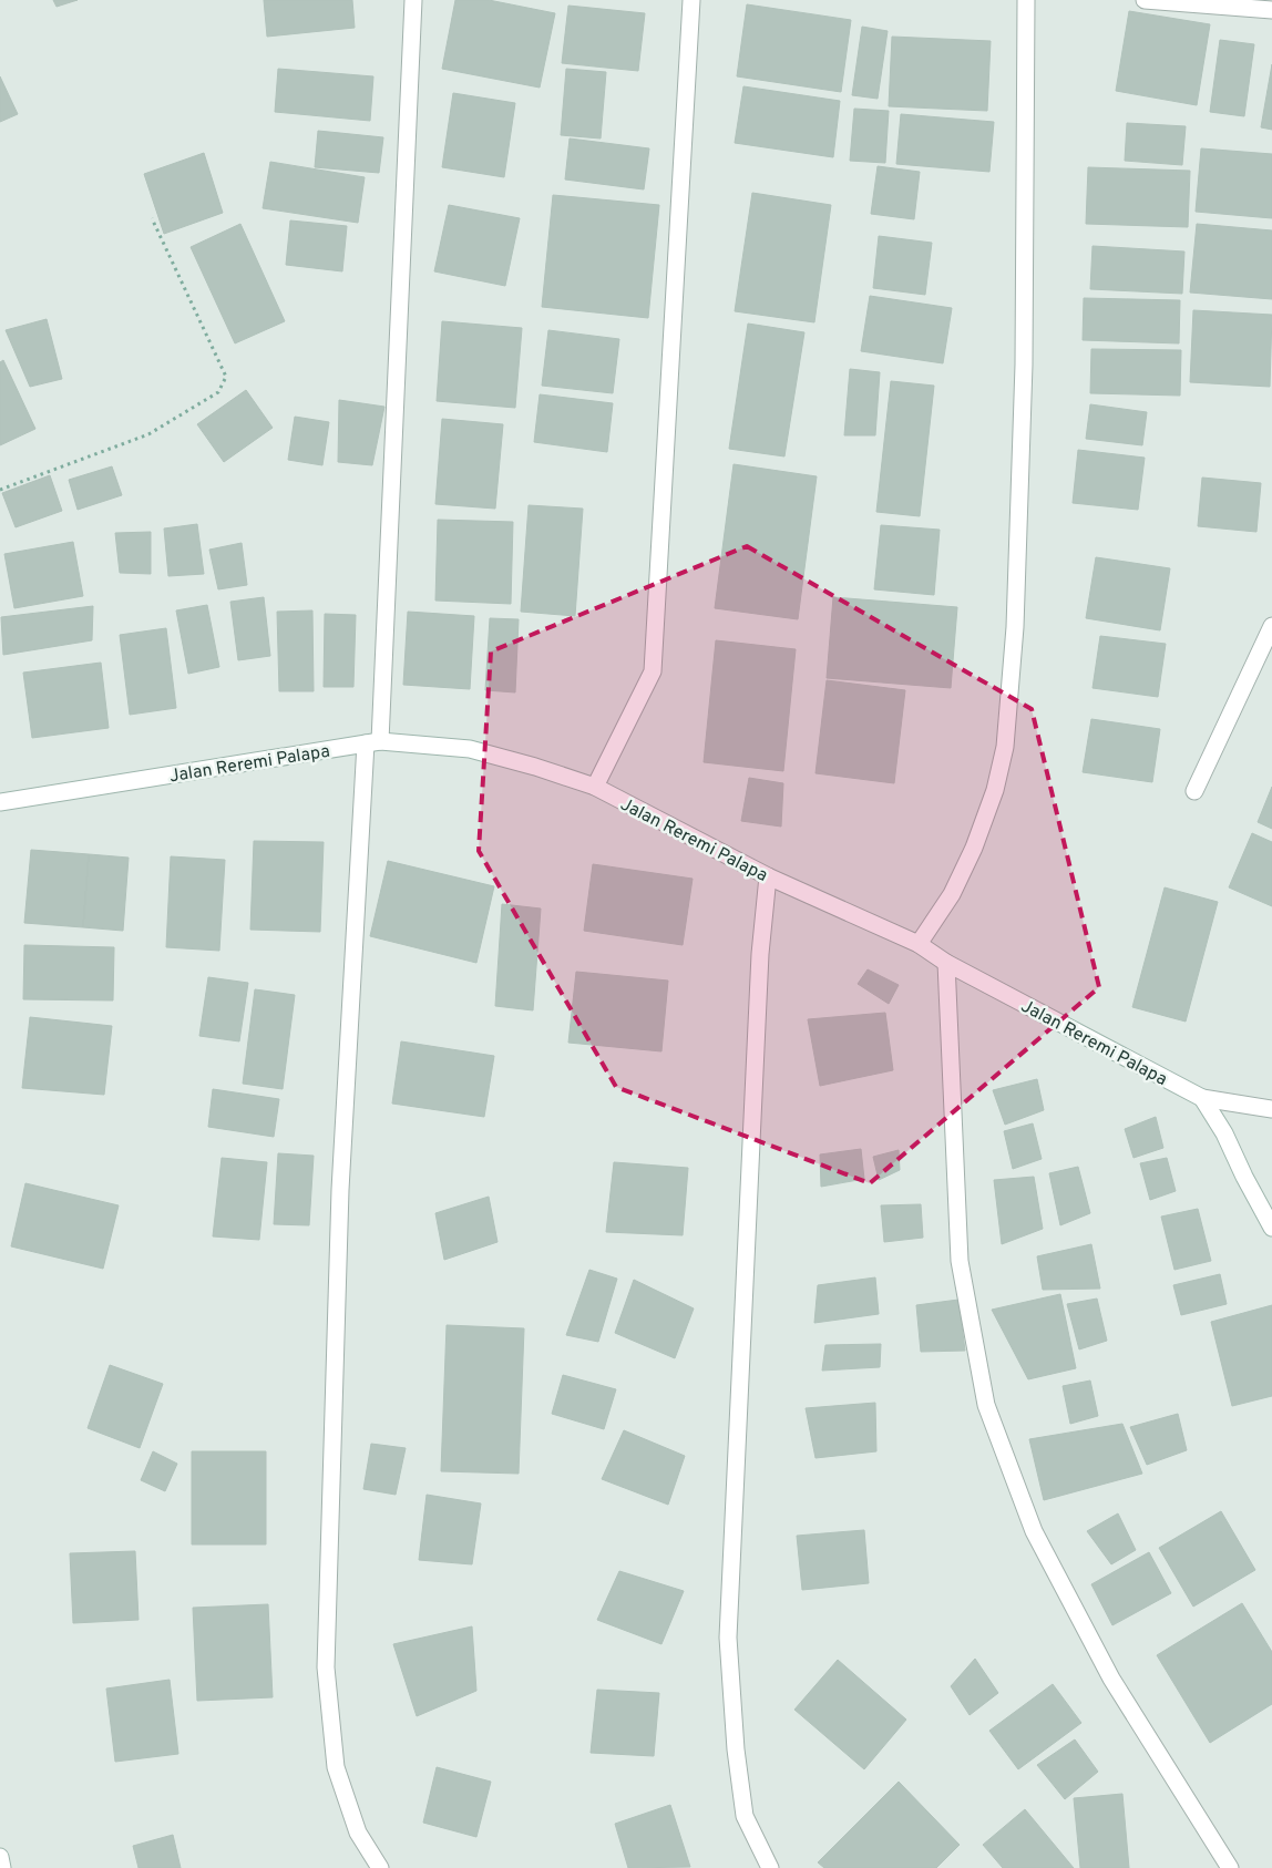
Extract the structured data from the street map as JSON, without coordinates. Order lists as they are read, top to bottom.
{
  "streets": {
    "street": ["Jalan Reremi Palapa"]
  }
}
